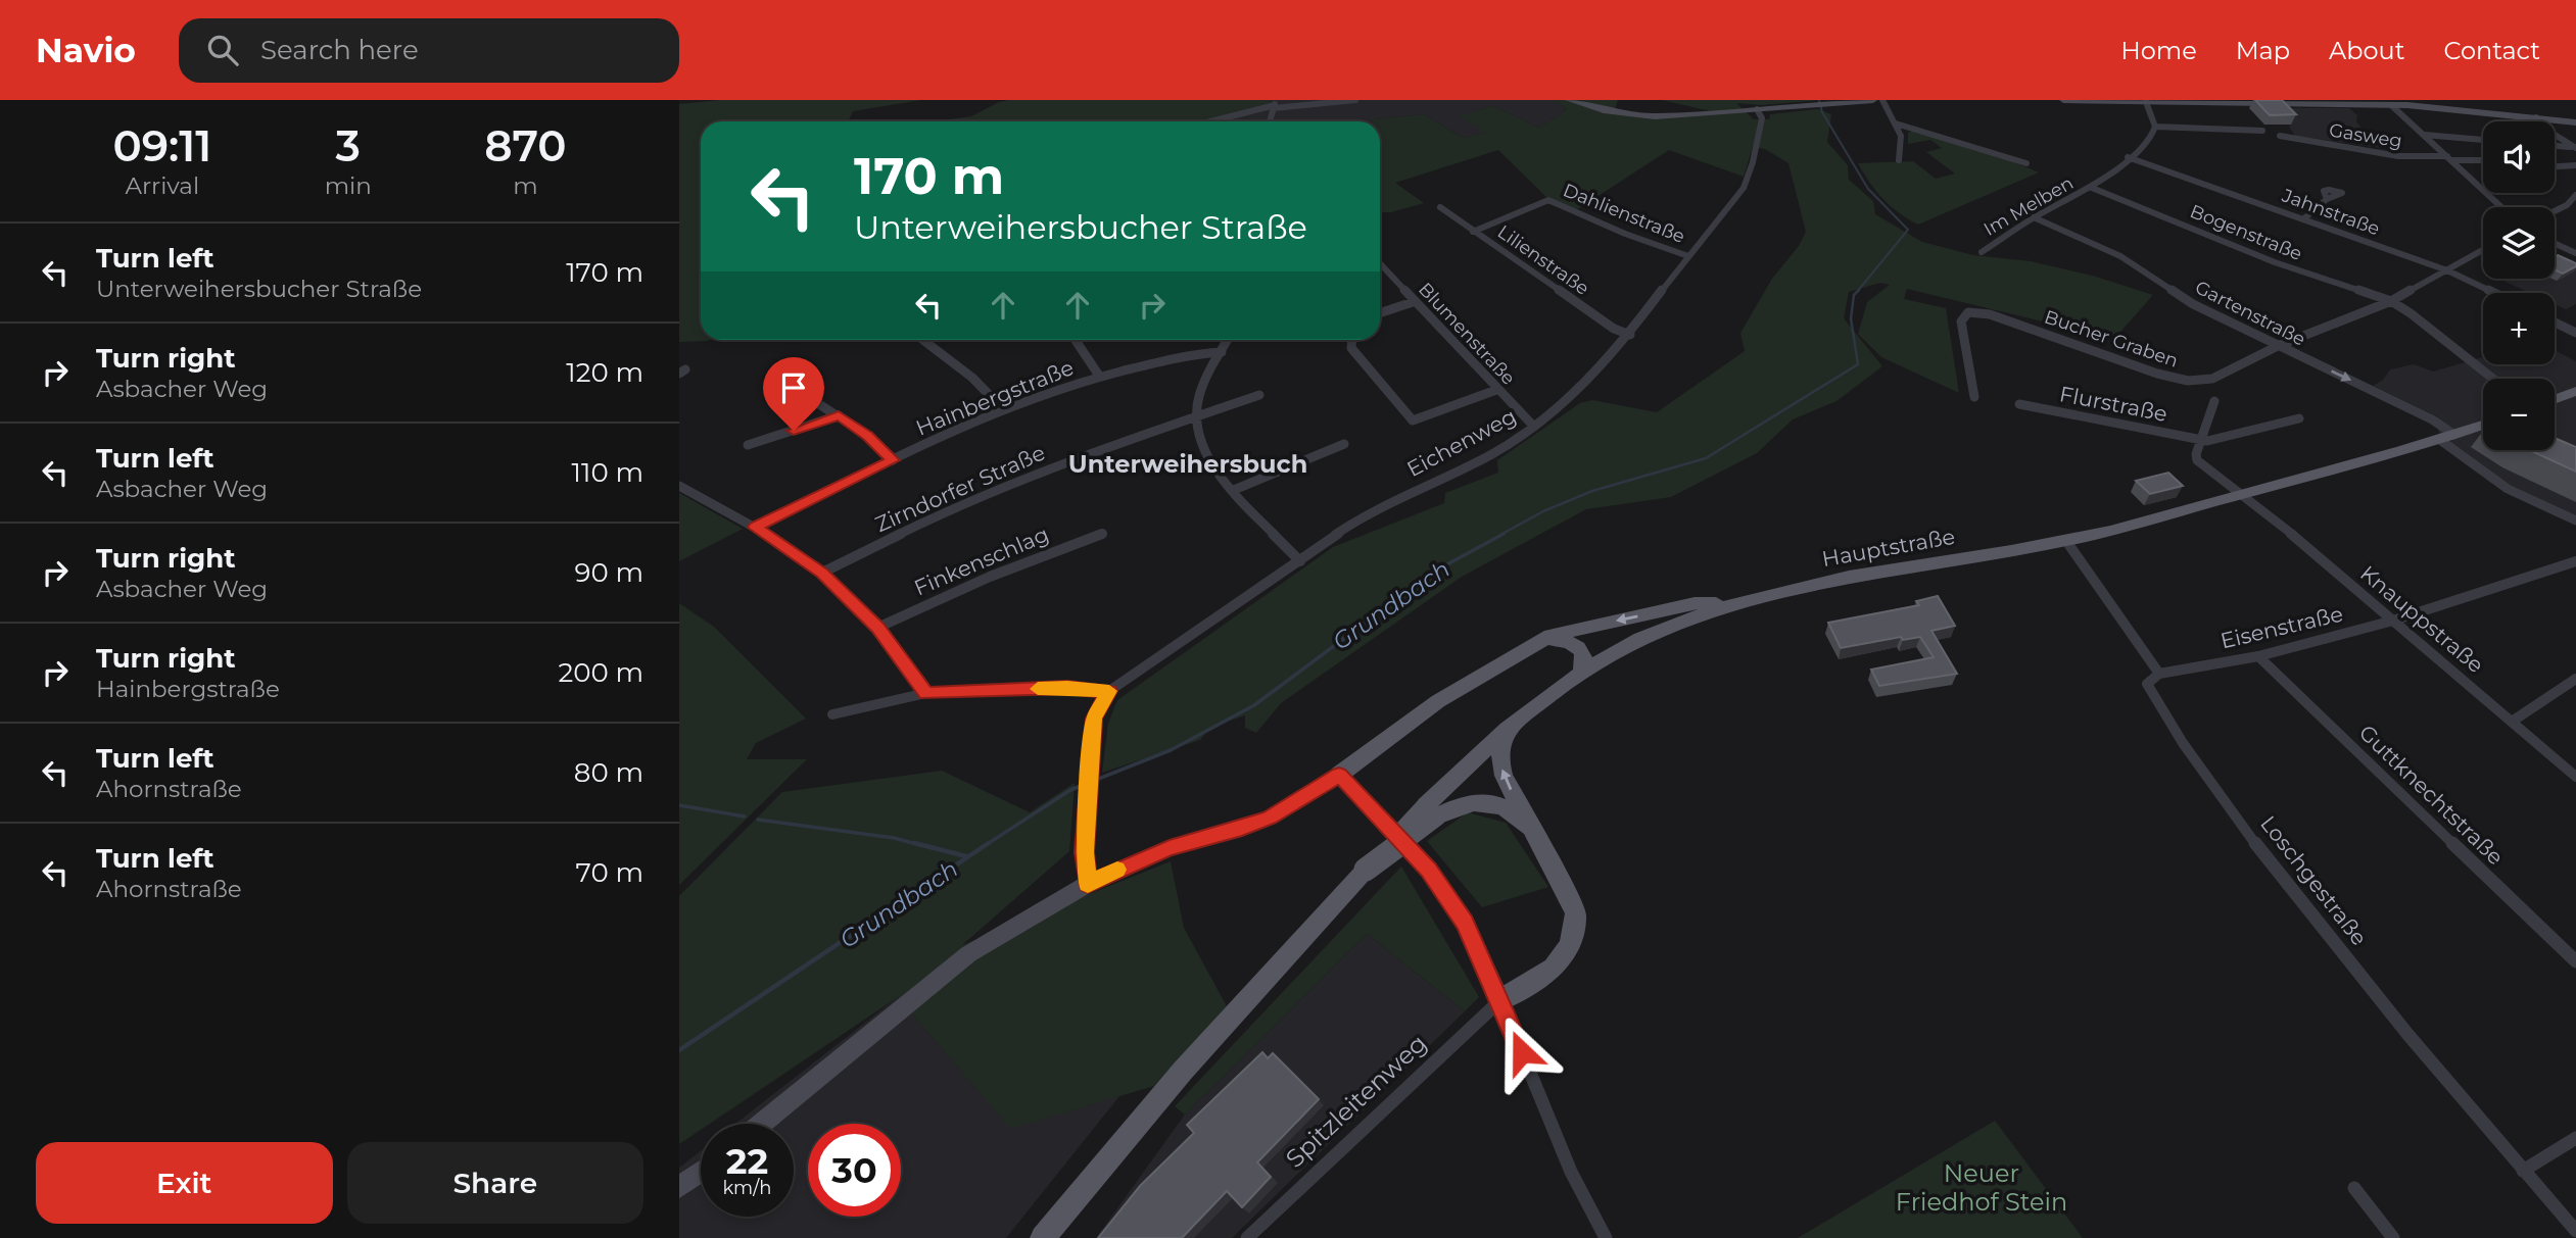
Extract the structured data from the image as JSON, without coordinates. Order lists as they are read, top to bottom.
{
  "streets": {
    "main road": ["Hauptstraße"],
    "street": [
      "Gasweg",
      "Im Melben",
      "Jahnstraße",
      "Dahlienstraße",
      "Bogenstraße",
      "Lilienstraße",
      "Gartenstraße",
      "Blumenstraße",
      "Bucher Graben",
      "Hainbergstraße",
      "Flurstraße",
      "Eichenweg",
      "Zirndorfer Straße",
      "Finkenschlag",
      "Knauppstraße",
      "Eisenstraße",
      "Guttknechtstraße",
      "Loschgestraße",
      "Spitzleitenweg"
    ]
  },
  "crossings": [
    ["Im Melben", "Jahnstraße"],
    ["Im Melben", "Bogenstraße"],
    ["Im Melben", "Gartenstraße"],
    ["Jahnstraße", "Bucher Graben"],
    ["Dahlienstraße", "Lilienstraße"],
    ["Dahlienstraße", "Eichenweg"],
    ["Bogenstraße", "Bucher Graben"],
    ["Lilienstraße", "Eichenweg"],
    ["Gartenstraße", "Bucher Graben"],
    ["Gartenstraße", "Hauptstraße"],
    ["Blumenstraße", "Eichenweg"],
    ["Flurstraße", "Knauppstraße"],
    ["Hauptstraße", "Knauppstraße"],
    ["Knauppstraße", "Eisenstraße"],
    ["Eisenstraße", "Guttknechtstraße"],
    ["Eisenstraße", "Loschgestraße"]
  ],
  "one_way": ["Gartenstraße"],
  "districts": ["Unterweihersbuch"],
  "water": ["Grundbach"],
  "parks": ["Neuer Friedhof Stein"],
  "page": {
    "header": "Navio",
    "search": "Search here",
    "nav": [
      "Home",
      "Map",
      "About",
      "Contact"
    ],
    "eta": [
      "09:11",
      "Arrival",
      "3",
      "min",
      "870",
      "m"
    ],
    "map_buttons": ["+", "−"],
    "turn": ["170 m", "Unterweihersbucher Straße"],
    "list": [
      {
        "name": "Turn left",
        "note": "Unterweihersbucher Straße",
        "value": "170 m"
      },
      {
        "name": "Turn right",
        "note": "Asbacher Weg",
        "value": "120 m"
      },
      {
        "name": "Turn left",
        "note": "Asbacher Weg",
        "value": "110 m"
      },
      {
        "name": "Turn right",
        "note": "Asbacher Weg",
        "value": "90 m"
      },
      {
        "name": "Turn right",
        "note": "Hainbergstraße",
        "value": "200 m"
      },
      {
        "name": "Turn left",
        "note": "Ahornstraße",
        "value": "80 m"
      },
      {
        "name": "Turn left",
        "note": "Ahornstraße",
        "value": "70 m"
      }
    ],
    "speed": "22 km/h",
    "limit": "30",
    "buttons": ["Exit", "Share"]
  }
}
